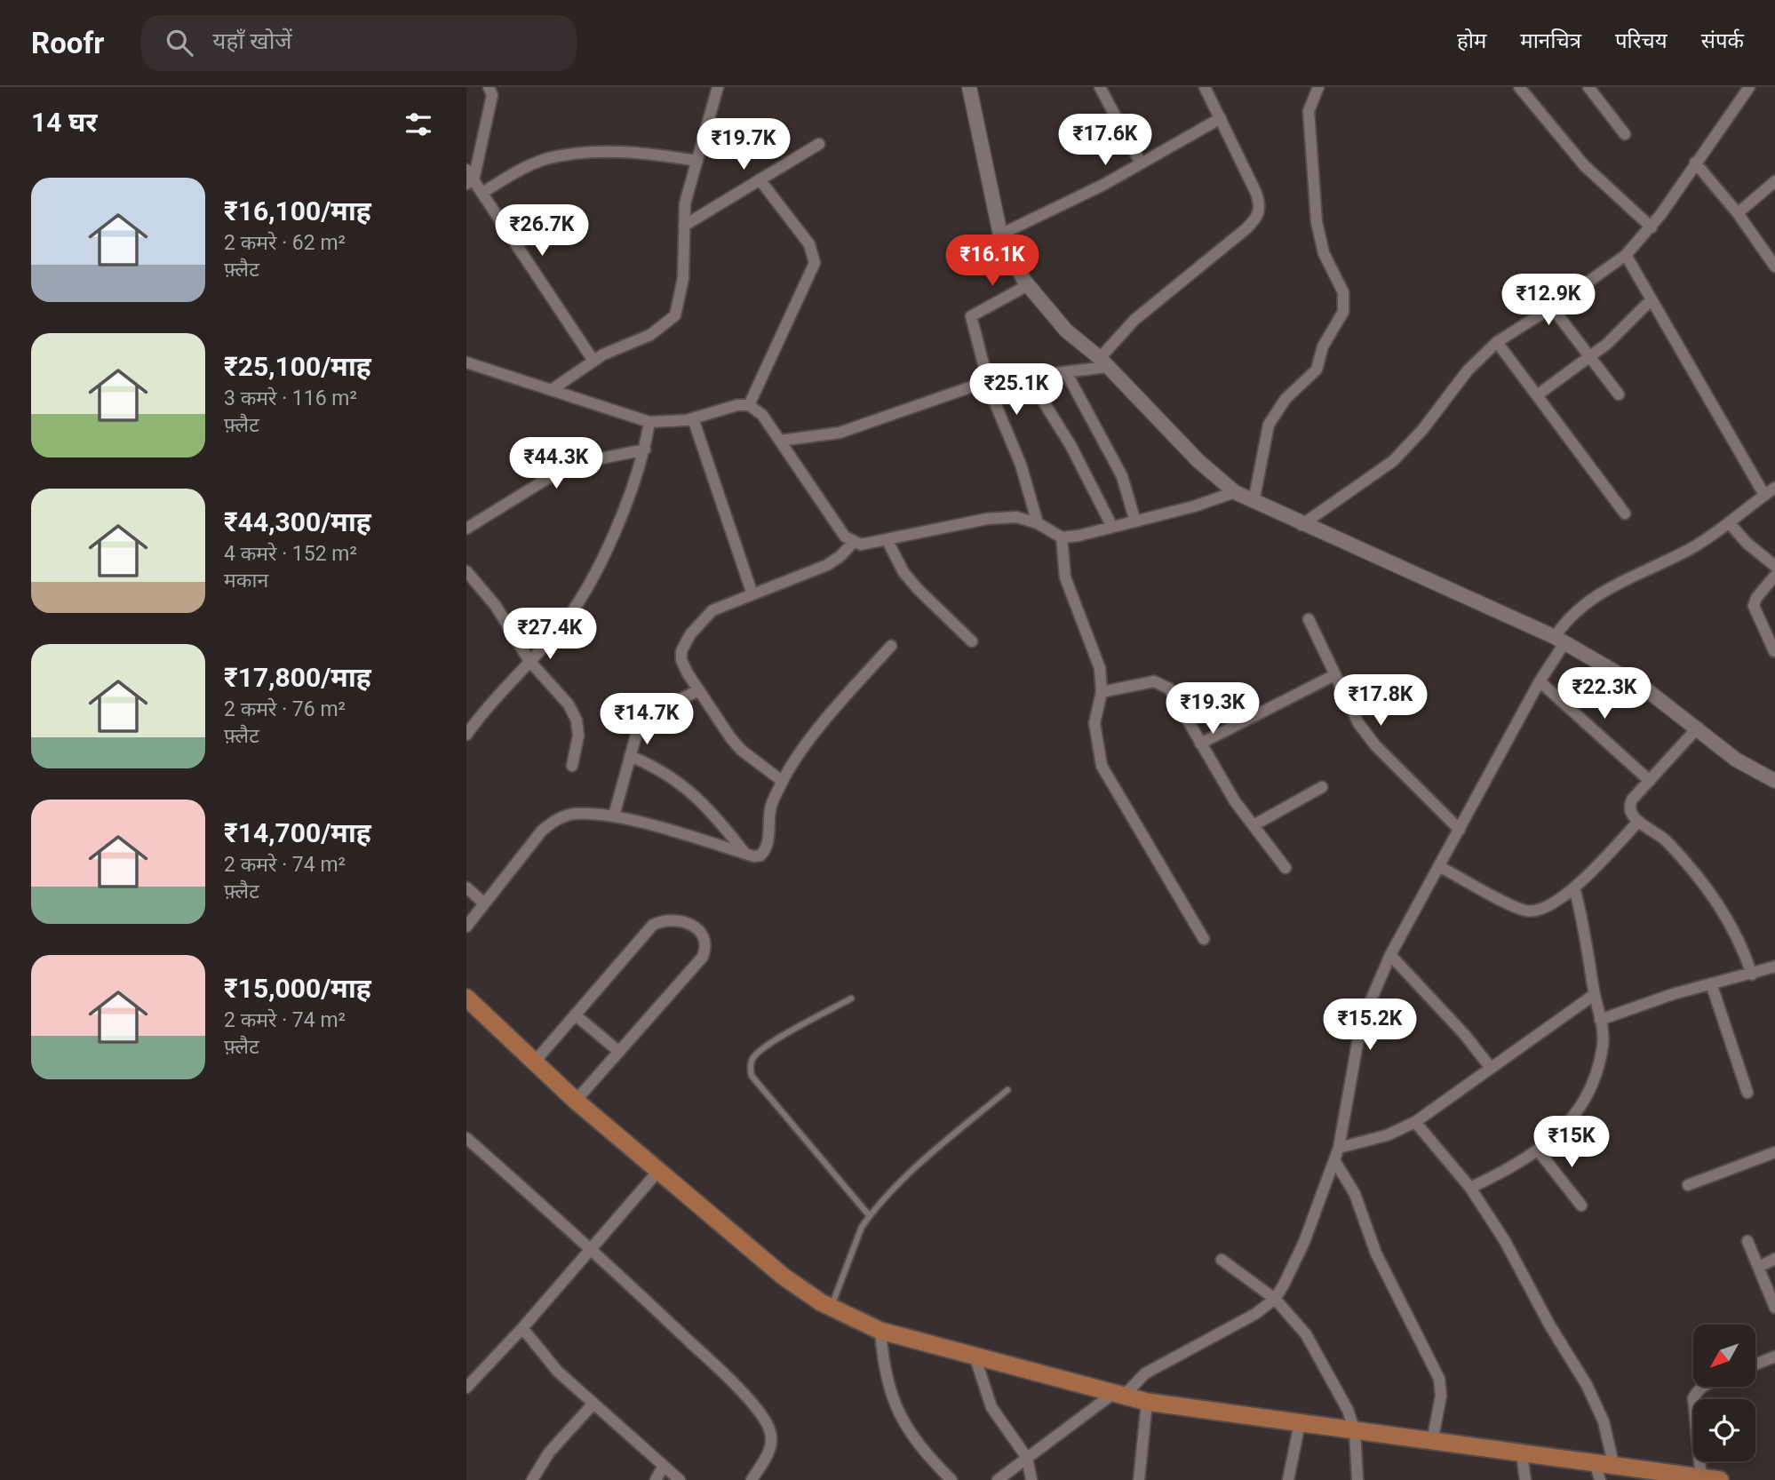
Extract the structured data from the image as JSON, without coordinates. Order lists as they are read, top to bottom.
{
  "north": "bottom left",
  "page": {
    "header": "Roofr",
    "search": "यहाँ खोजें",
    "nav": [
      "होम",
      "मानचित्र",
      "परिचय",
      "संपर्क"
    ],
    "heading": "14 घर",
    "price": [
      "₹17.6K",
      "₹19.7K",
      "₹26.7K",
      "₹16.1K",
      "₹12.9K",
      "₹25.1K",
      "₹44.3K",
      "₹27.4K",
      "₹22.3K",
      "₹17.8K",
      "₹19.3K",
      "₹14.7K",
      "₹15.2K",
      "₹15K"
    ],
    "list": [
      {
        "name": "₹16,100/माह",
        "note": "2 कमरे · 62 m² · फ़्लैट"
      },
      {
        "name": "₹25,100/माह",
        "note": "3 कमरे · 116 m² · फ़्लैट"
      },
      {
        "name": "₹44,300/माह",
        "note": "4 कमरे · 152 m² · मकान"
      },
      {
        "name": "₹17,800/माह",
        "note": "2 कमरे · 76 m² · फ़्लैट"
      },
      {
        "name": "₹14,700/माह",
        "note": "2 कमरे · 74 m² · फ़्लैट"
      },
      {
        "name": "₹15,000/माह",
        "note": "2 कमरे · 74 m² · फ़्लैट"
      }
    ]
  }
}
